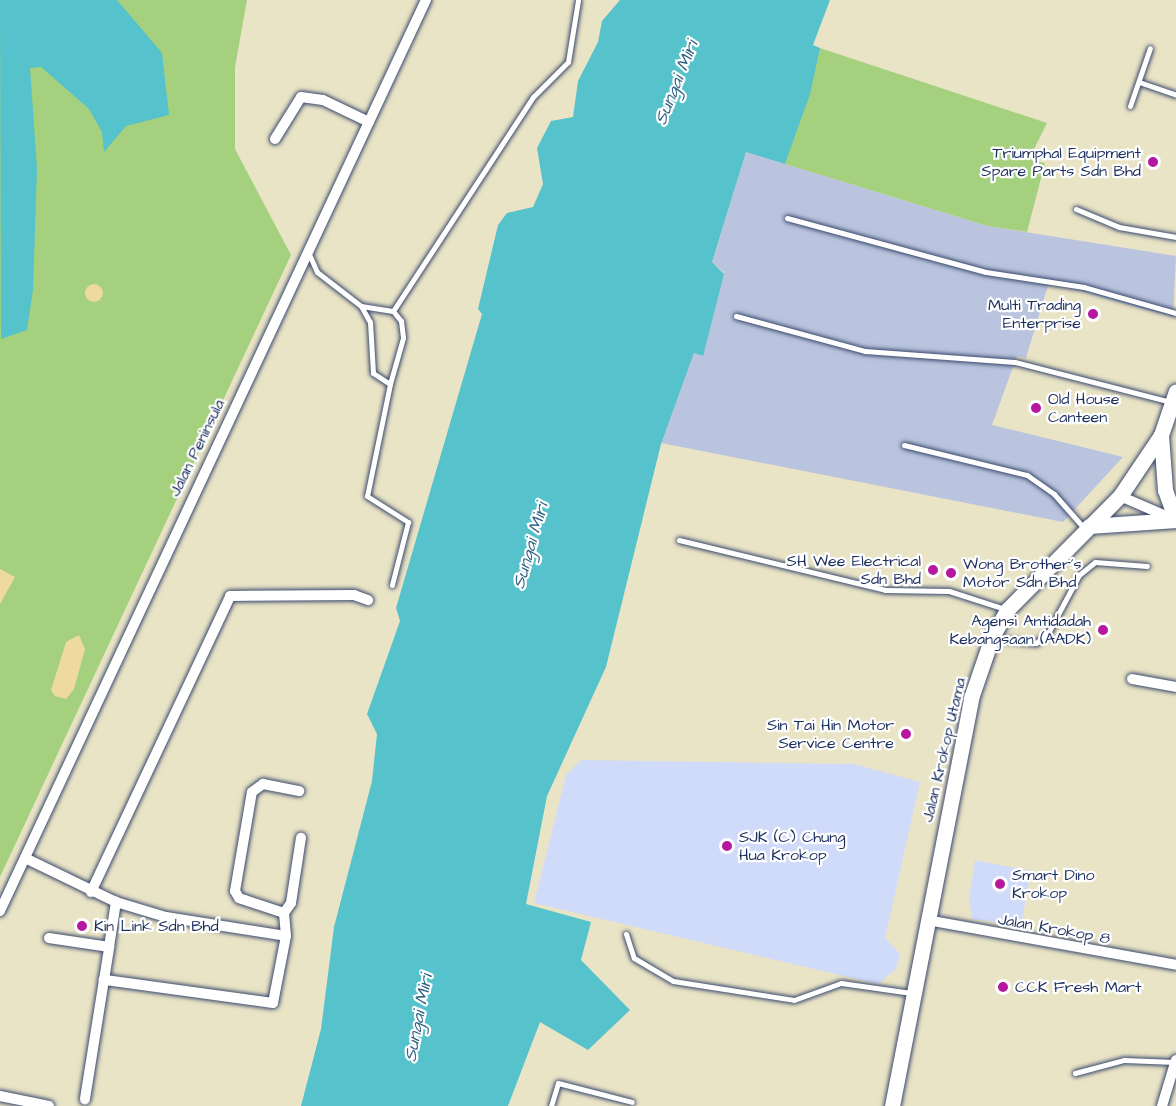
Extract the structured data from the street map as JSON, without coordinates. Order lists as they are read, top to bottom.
{
  "streets": {
    "street": ["Jalan Peninsula", "Jalan Krokop Utama", "Jalan Krokop 8"]
  },
  "crossings": [
    ["Jalan Krokop Utama", "Jalan Krokop 8"]
  ],
  "water": ["Sungai Miri"],
  "places": [
    "Triumphal Equipment Spare Parts Sdn Bhd",
    "Multi Trading Enterprise",
    "Old House Canteen",
    "SH Wee Electrical Sdn Bhd",
    "Wong Brother's Motor Sdn Bhd",
    "Agensi Antidadah Kebangsaan (AADK)",
    "Sin Tai Hin Motor Service Centre",
    "SJK (C) Chung Hua Krokop",
    "Smart Dino Krokop",
    "Kin Link Sdn Bhd",
    "CCK Fresh Mart"
  ]
}
